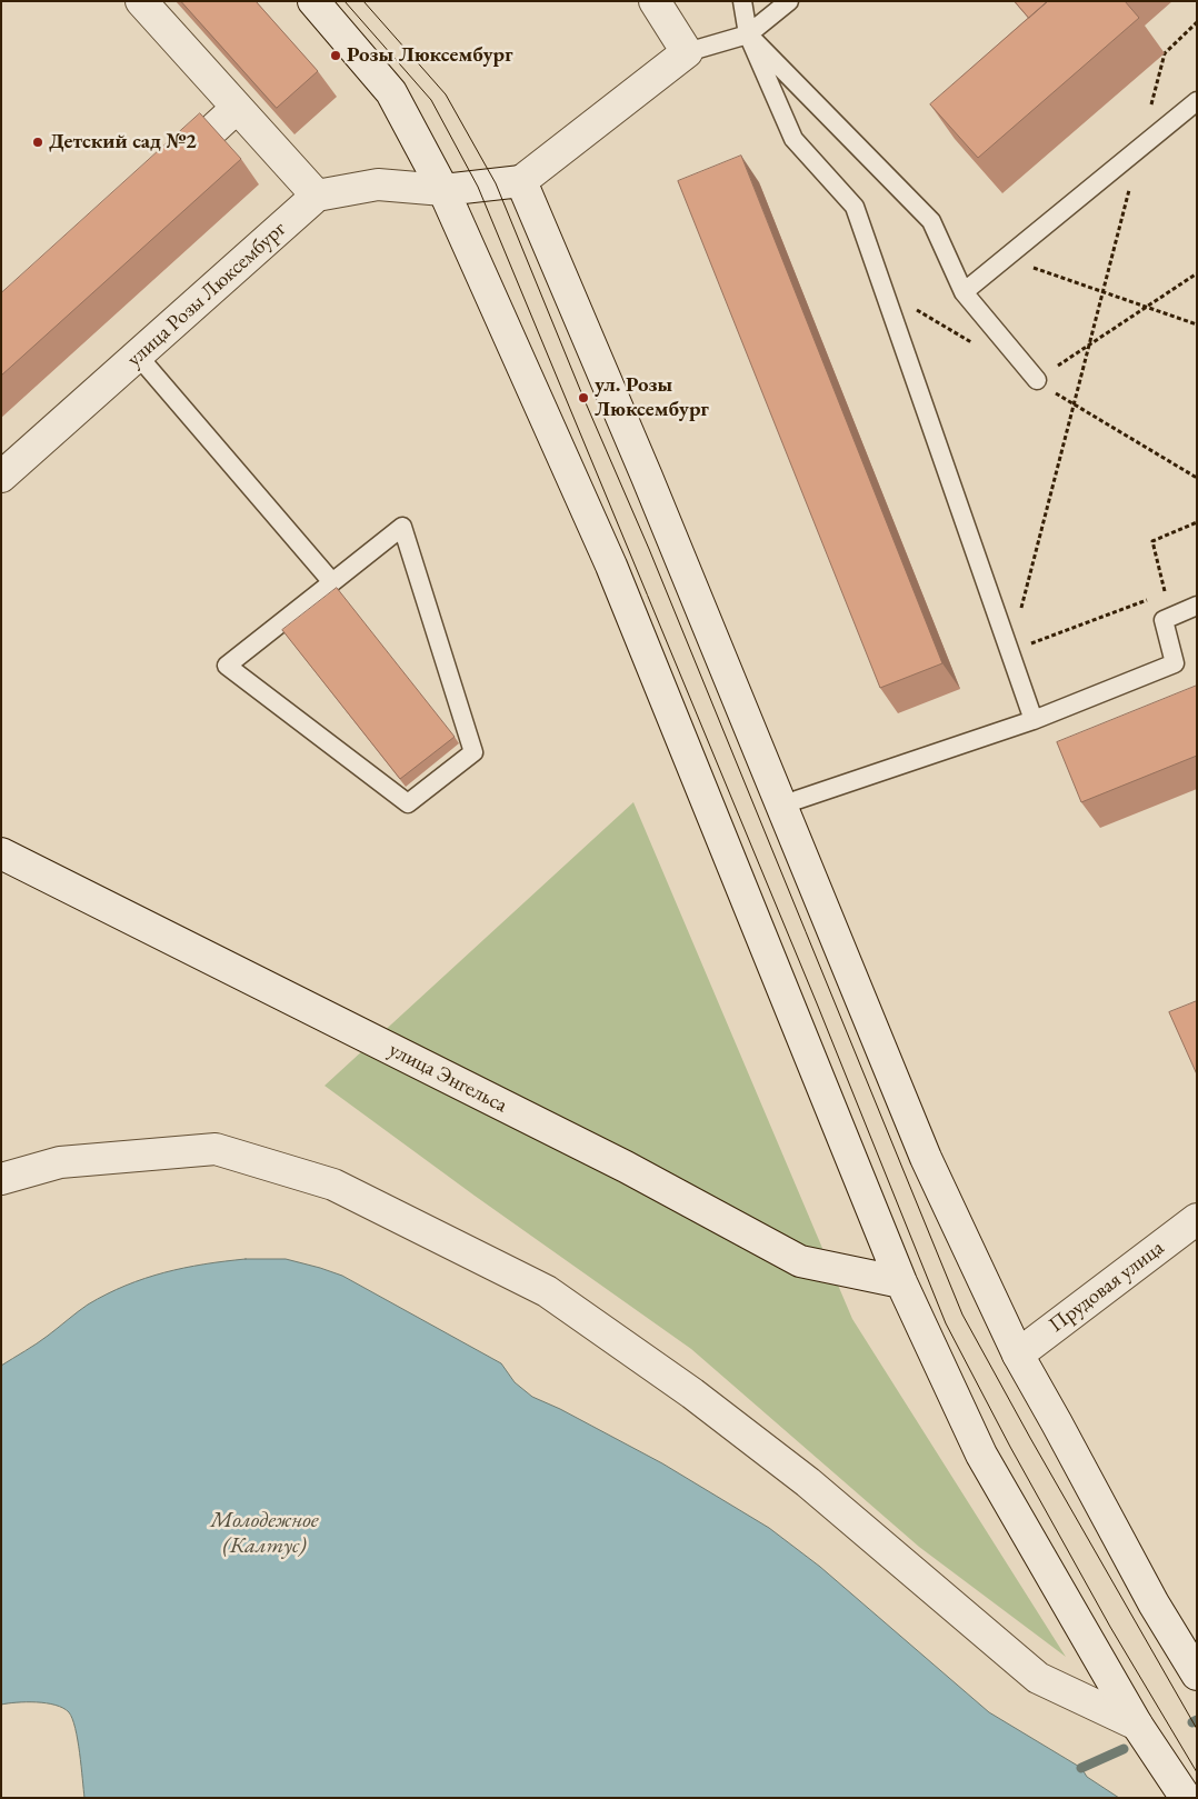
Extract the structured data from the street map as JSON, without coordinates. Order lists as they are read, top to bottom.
{
  "streets": {
    "street": ["улица Розы Люксембург", "улица Энгельса", "Прудовая улица"]
  },
  "water": ["Молодежное (Калтус)"],
  "places": ["Розы Люксембург", "Детский сад №2", "ул. Розы Люксембург"]
}
